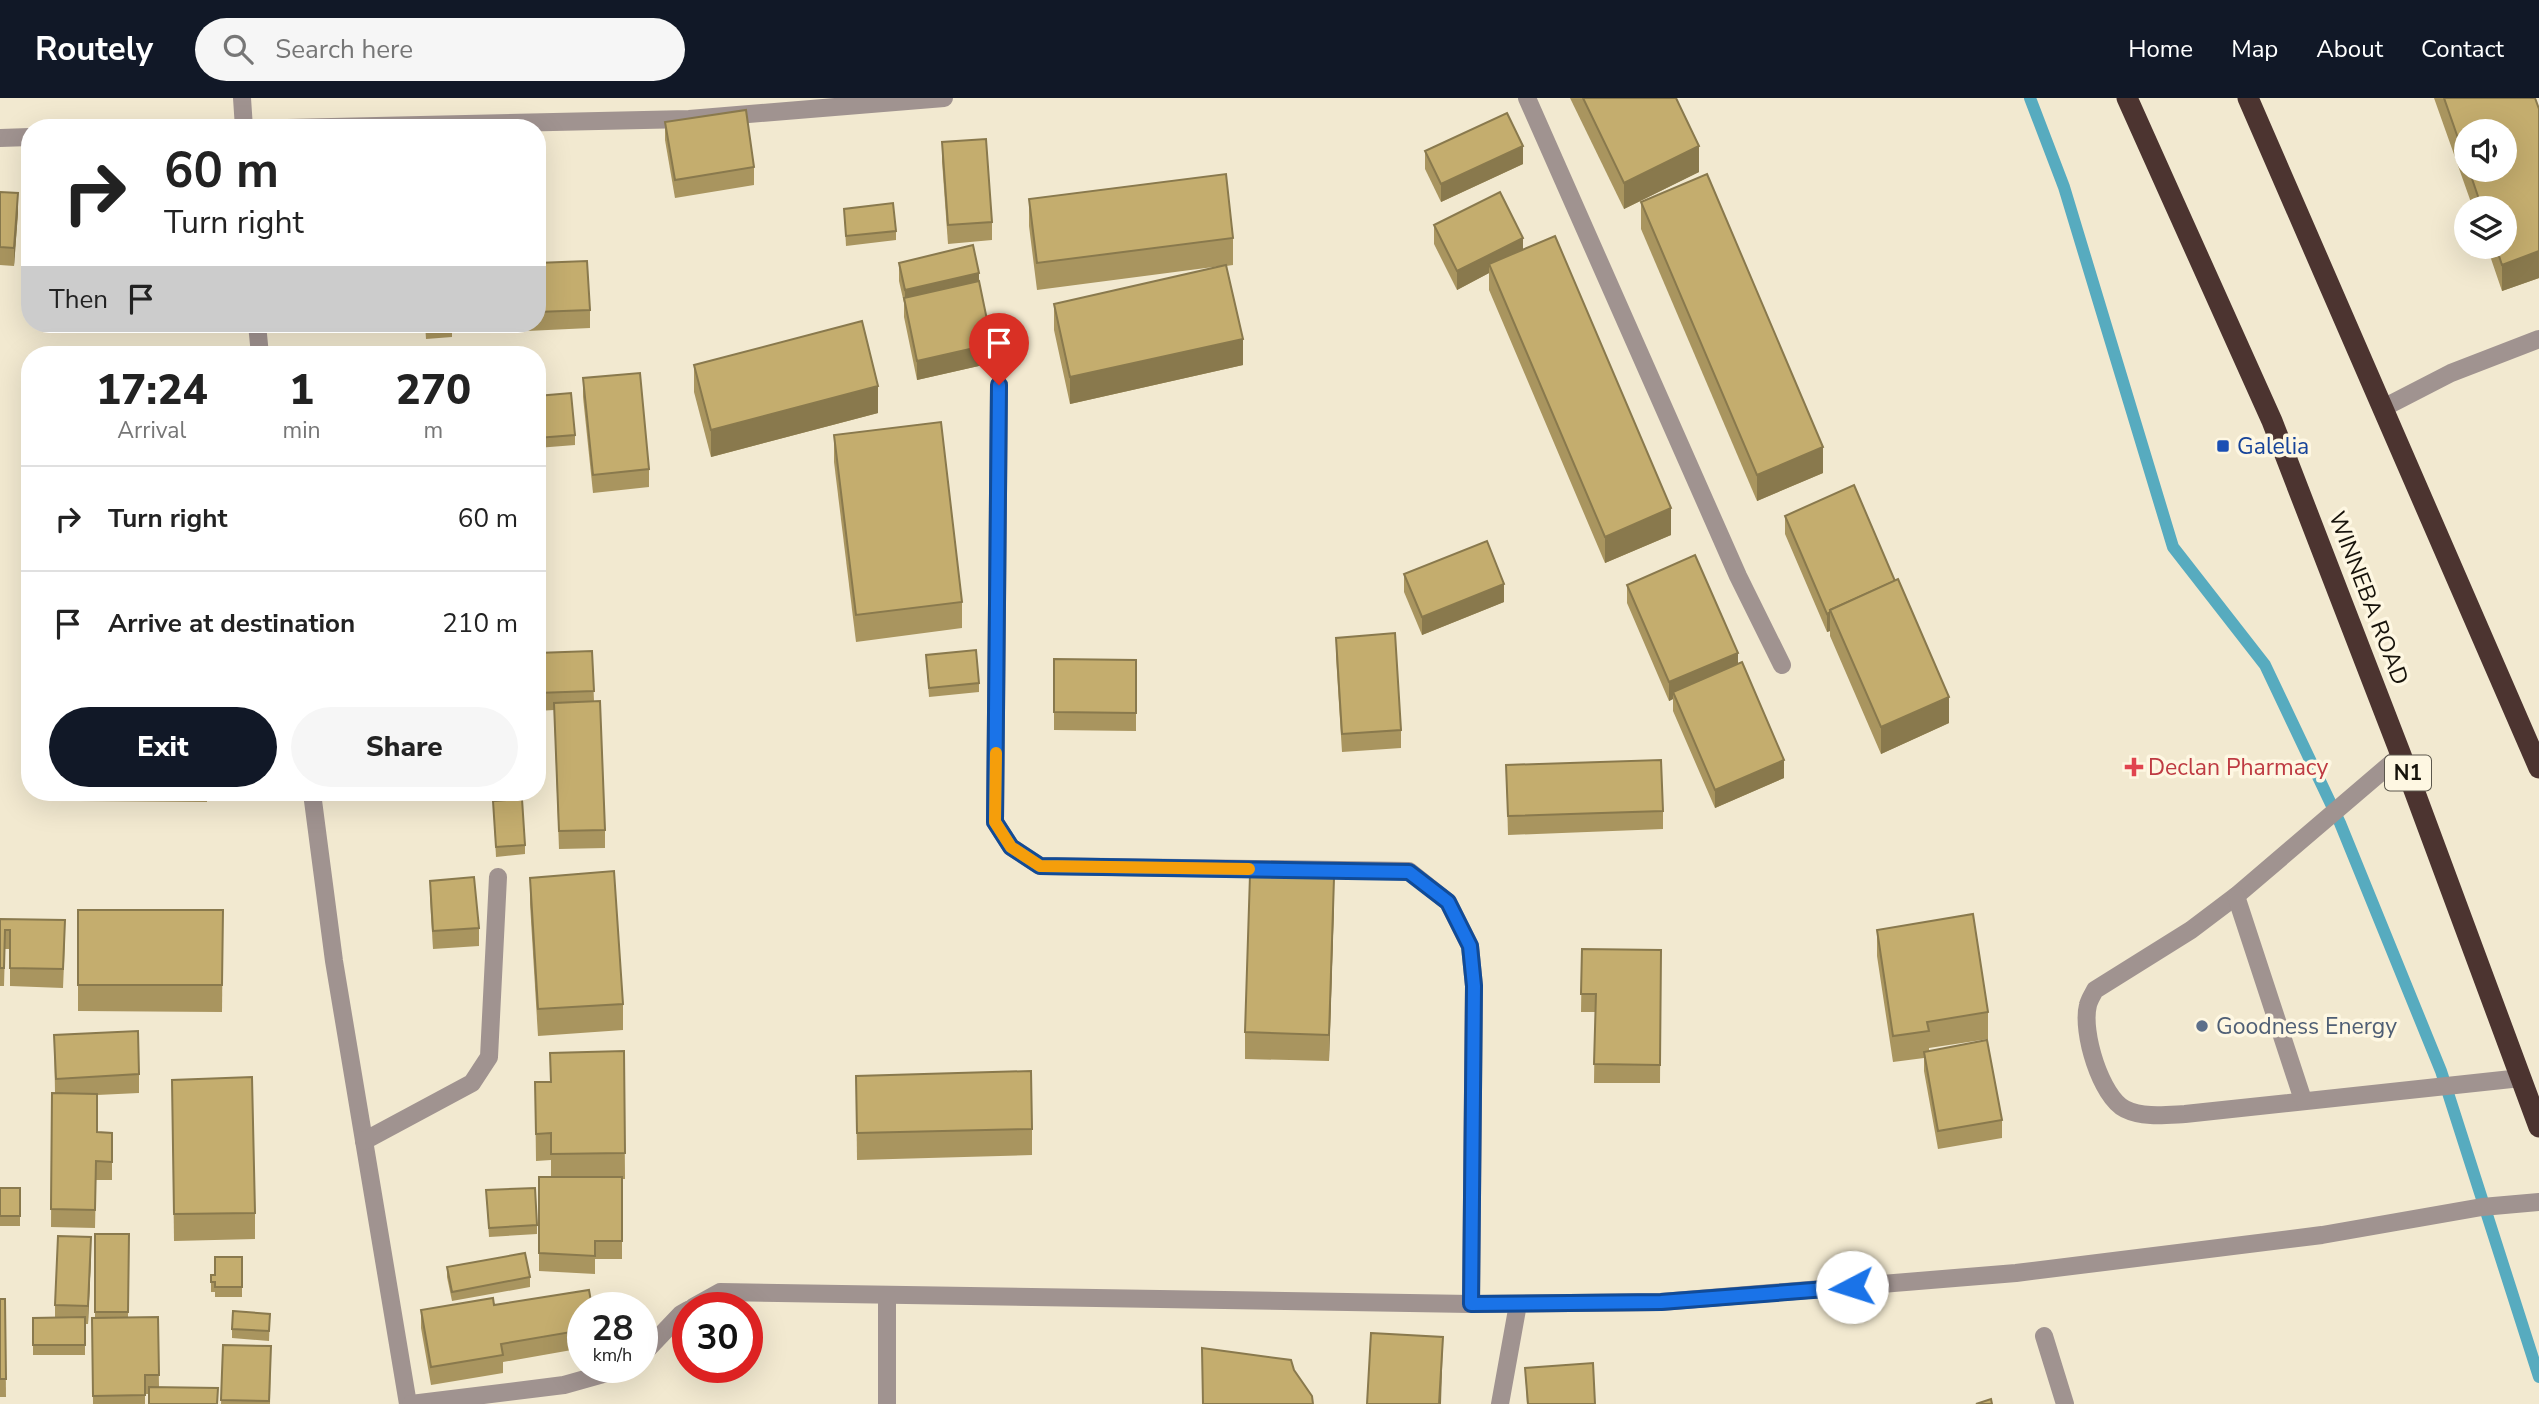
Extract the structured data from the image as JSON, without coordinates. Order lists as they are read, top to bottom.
{
  "streets": {
    "highway": ["WINNEBA ROAD", "N1"]
  },
  "places": {
    "transit": ["Galelia"],
    "health": ["Declan Pharmacy"],
    "other": ["Goodness Energy"]
  },
  "page": {
    "header": "Routely",
    "search": "Search here",
    "nav": [
      "Home",
      "Map",
      "About",
      "Contact"
    ],
    "turn": ["60 m", "Turn right"],
    "then": "Then",
    "eta": [
      "17:24",
      "Arrival",
      "1",
      "min",
      "270",
      "m"
    ],
    "list": [
      {
        "name": "Turn right",
        "value": "60 m"
      },
      {
        "name": "Arrive at destination",
        "value": "210 m"
      }
    ],
    "buttons": ["Exit", "Share"],
    "speed": "28 km/h",
    "limit": "30"
  }
}
